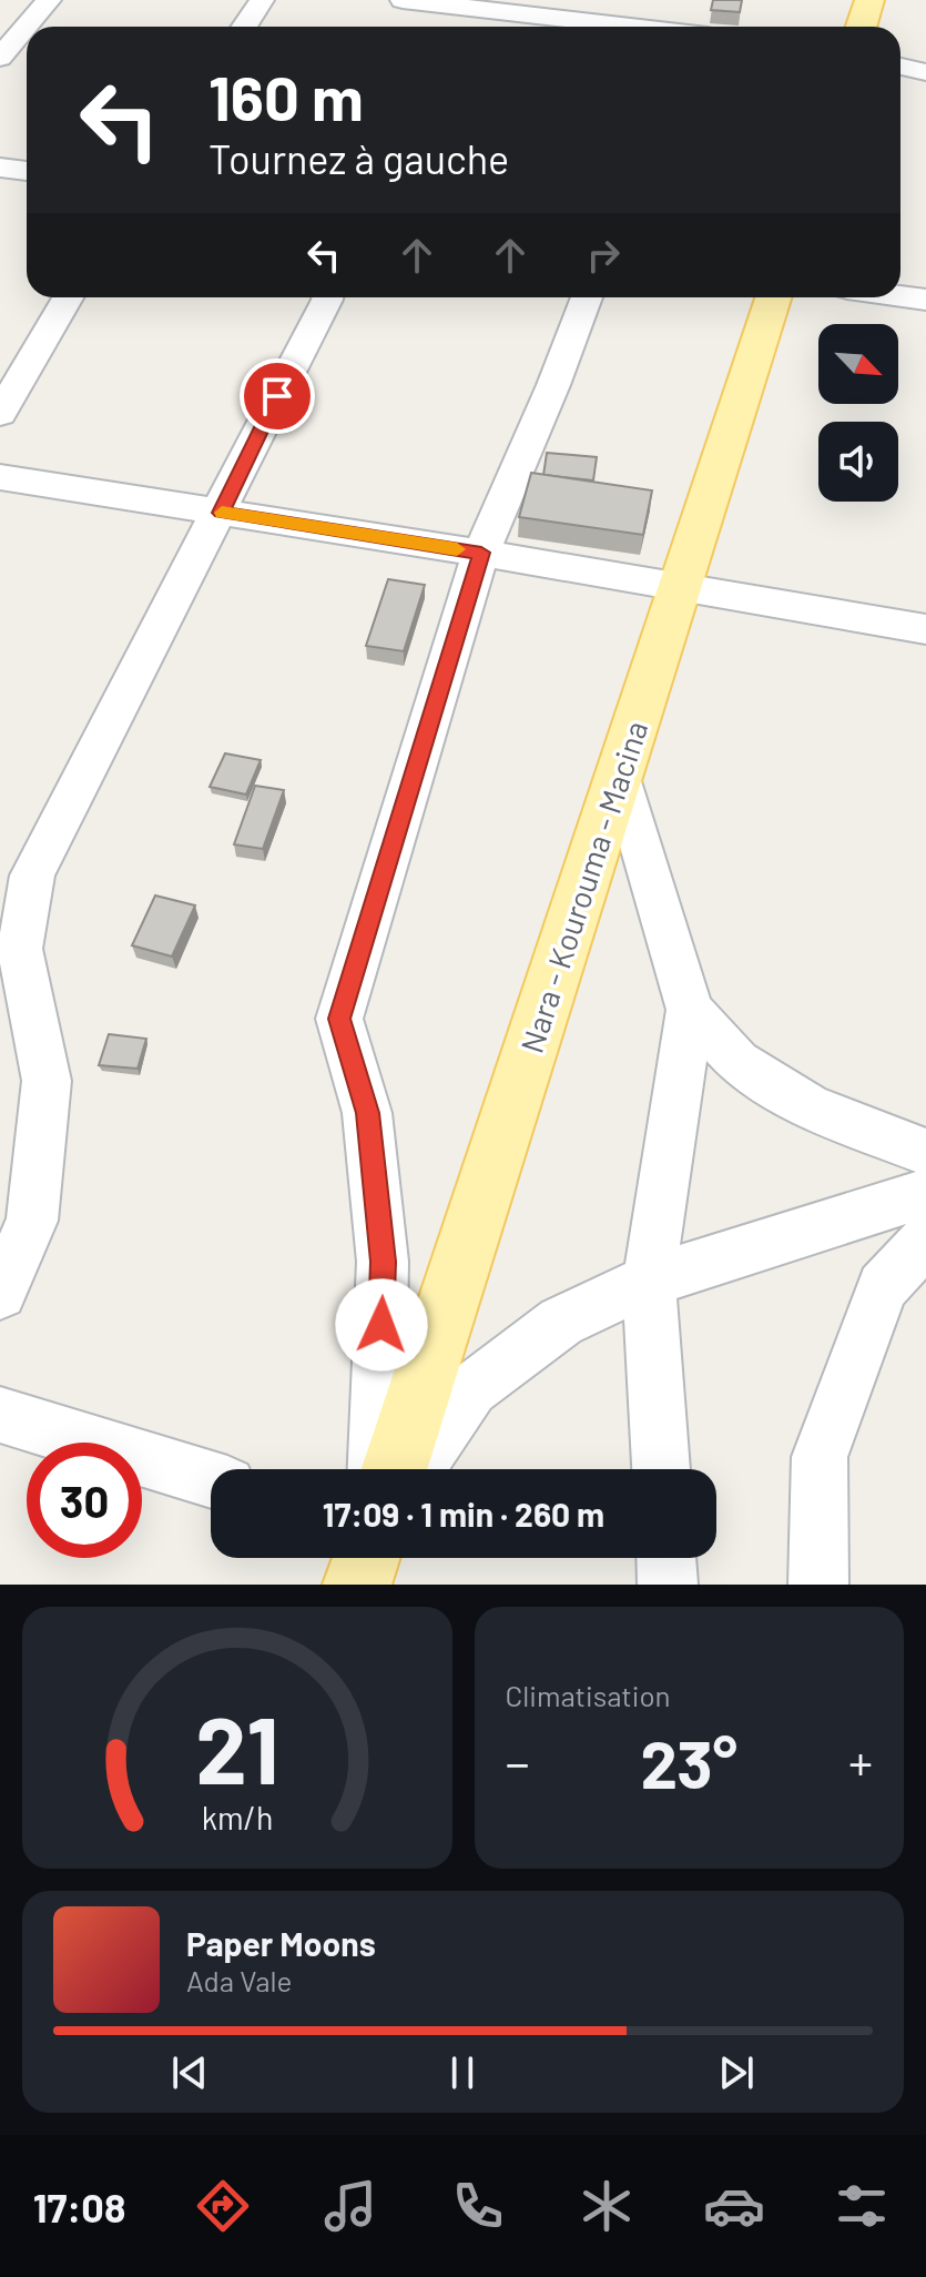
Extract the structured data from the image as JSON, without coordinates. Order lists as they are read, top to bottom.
{
  "streets": {
    "main road": ["Nara - Kourouma - Macina"]
  },
  "north": "bottom right",
  "page": {
    "turn": ["160 m", "Tournez à gauche"],
    "limit": "30",
    "trip": "17:09 · 1 min · 260 m",
    "tile": "Climatisation",
    "heat": ["−", "23°", "+"],
    "song": ["Paper Moons", "Ada Vale"],
    "tabs": "17:08",
    "gauge": ["21", "km/h"]
  }
}
